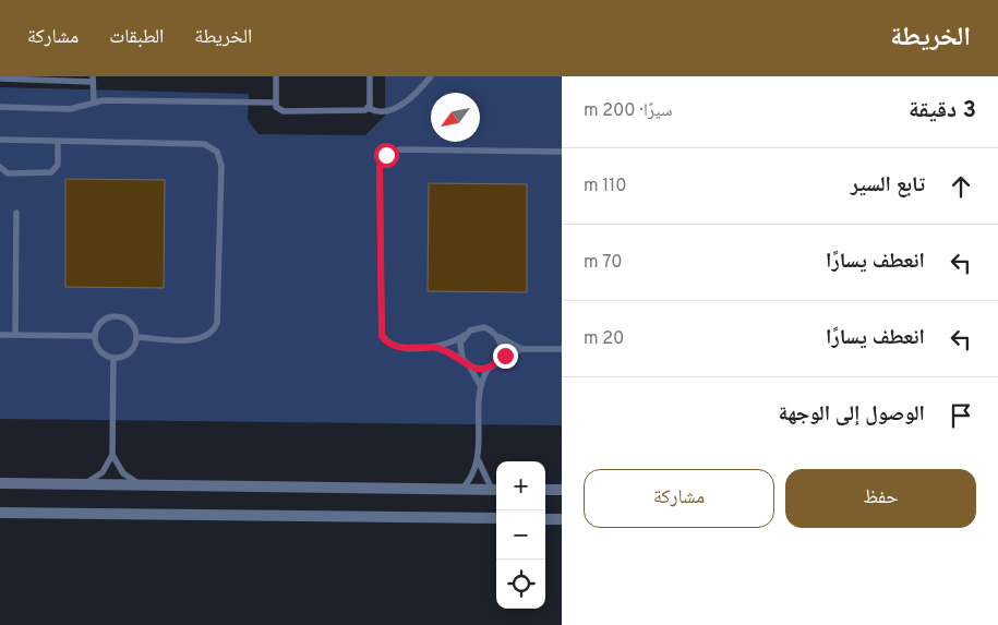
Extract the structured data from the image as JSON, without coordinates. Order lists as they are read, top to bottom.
{
  "north": "bottom left",
  "page": {
    "header": "الخريطة",
    "nav": ["الخريطة", "الطبقات", "مشاركة"],
    "heading": ["3 دقيقة", "سيرًا · 200 m"],
    "list": [
      ["تابع السير", "110 m"],
      ["انعطف يسارًا", "70 m"],
      ["انعطف يسارًا", "20 m"],
      "الوصول إلى الوجهة"
    ],
    "buttons": ["حفظ", "مشاركة"],
    "map_buttons": ["+", "−"]
  }
}
